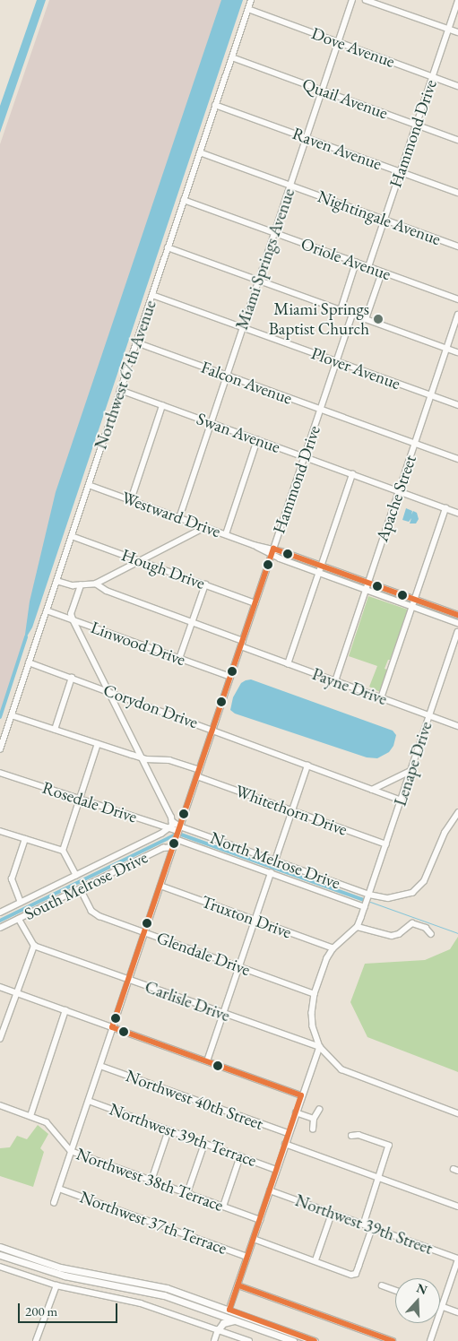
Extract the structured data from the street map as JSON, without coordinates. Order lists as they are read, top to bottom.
{
  "streets": {
    "street": [
      "Dove Avenue",
      "Quail Avenue",
      "Hammond Drive",
      "Raven Avenue",
      "Nightingale Avenue",
      "Miami Springs Avenue",
      "Oriole Avenue",
      "Plover Avenue",
      "Northwest 67th Avenue",
      "Falcon Avenue",
      "Swan Avenue",
      "Apache Street",
      "Westward Drive",
      "Hough Drive",
      "Linwood Drive",
      "Payne Drive",
      "Corydon Drive",
      "Lenape Drive",
      "Rosedale Drive",
      "Whitethorn Drive",
      "North Melrose Drive",
      "South Melrose Drive",
      "Truxton Drive",
      "Glendale Drive",
      "Carlisle Drive",
      "Northwest 40th Street",
      "Northwest 39th Terrace",
      "Northwest 38th Terrace",
      "Northwest 37th Terrace",
      "Northwest 39th Street"
    ]
  },
  "crossings": [
    ["Dove Avenue", "Hammond Drive"],
    ["Dove Avenue", "Miami Springs Avenue"],
    ["Dove Avenue", "Northwest 67th Avenue"],
    ["Quail Avenue", "Hammond Drive"],
    ["Quail Avenue", "Miami Springs Avenue"],
    ["Quail Avenue", "Northwest 67th Avenue"],
    ["Hammond Drive", "Raven Avenue"],
    ["Hammond Drive", "Nightingale Avenue"],
    ["Hammond Drive", "Oriole Avenue"],
    ["Hammond Drive", "Plover Avenue"],
    ["Hammond Drive", "Falcon Avenue"],
    ["Hammond Drive", "Swan Avenue"],
    ["Hammond Drive", "Westward Drive"],
    ["Hammond Drive", "Hough Drive"],
    ["Hammond Drive", "Linwood Drive"],
    ["Hammond Drive", "Payne Drive"],
    ["Hammond Drive", "Corydon Drive"],
    ["Hammond Drive", "Rosedale Drive"],
    ["Hammond Drive", "Whitethorn Drive"],
    ["Hammond Drive", "North Melrose Drive"],
    ["Hammond Drive", "South Melrose Drive"],
    ["Hammond Drive", "Truxton Drive"],
    ["Hammond Drive", "Glendale Drive"],
    ["Hammond Drive", "Carlisle Drive"],
    ["Hammond Drive", "Northwest 40th Street"],
    ["Hammond Drive", "Northwest 39th Terrace"],
    ["Hammond Drive", "Northwest 38th Terrace"],
    ["Hammond Drive", "Northwest 37th Terrace"],
    ["Raven Avenue", "Miami Springs Avenue"],
    ["Raven Avenue", "Northwest 67th Avenue"],
    ["Nightingale Avenue", "Miami Springs Avenue"],
    ["Nightingale Avenue", "Northwest 67th Avenue"],
    ["Miami Springs Avenue", "Oriole Avenue"],
    ["Miami Springs Avenue", "Plover Avenue"],
    ["Miami Springs Avenue", "Falcon Avenue"],
    ["Miami Springs Avenue", "Swan Avenue"],
    ["Miami Springs Avenue", "Westward Drive"],
    ["Oriole Avenue", "Northwest 67th Avenue"],
    ["Plover Avenue", "Northwest 67th Avenue"],
    ["Plover Avenue", "Apache Street"],
    ["Northwest 67th Avenue", "Falcon Avenue"],
    ["Northwest 67th Avenue", "Swan Avenue"],
    ["Northwest 67th Avenue", "Westward Drive"],
    ["Northwest 67th Avenue", "Hough Drive"],
    ["Northwest 67th Avenue", "Linwood Drive"],
    ["Northwest 67th Avenue", "Corydon Drive"],
    ["Falcon Avenue", "Apache Street"],
    ["Swan Avenue", "Apache Street"],
    ["Apache Street", "Westward Drive"],
    ["Apache Street", "Payne Drive"],
    ["Payne Drive", "Lenape Drive"],
    ["Corydon Drive", "Lenape Drive"],
    ["Lenape Drive", "Whitethorn Drive"],
    ["Lenape Drive", "North Melrose Drive"],
    ["Rosedale Drive", "North Melrose Drive"],
    ["South Melrose Drive", "Glendale Drive"]
  ],
  "places": ["Miami Springs Baptist Church"],
  "scale_bar": "200 m",
  "north": "top"
}
